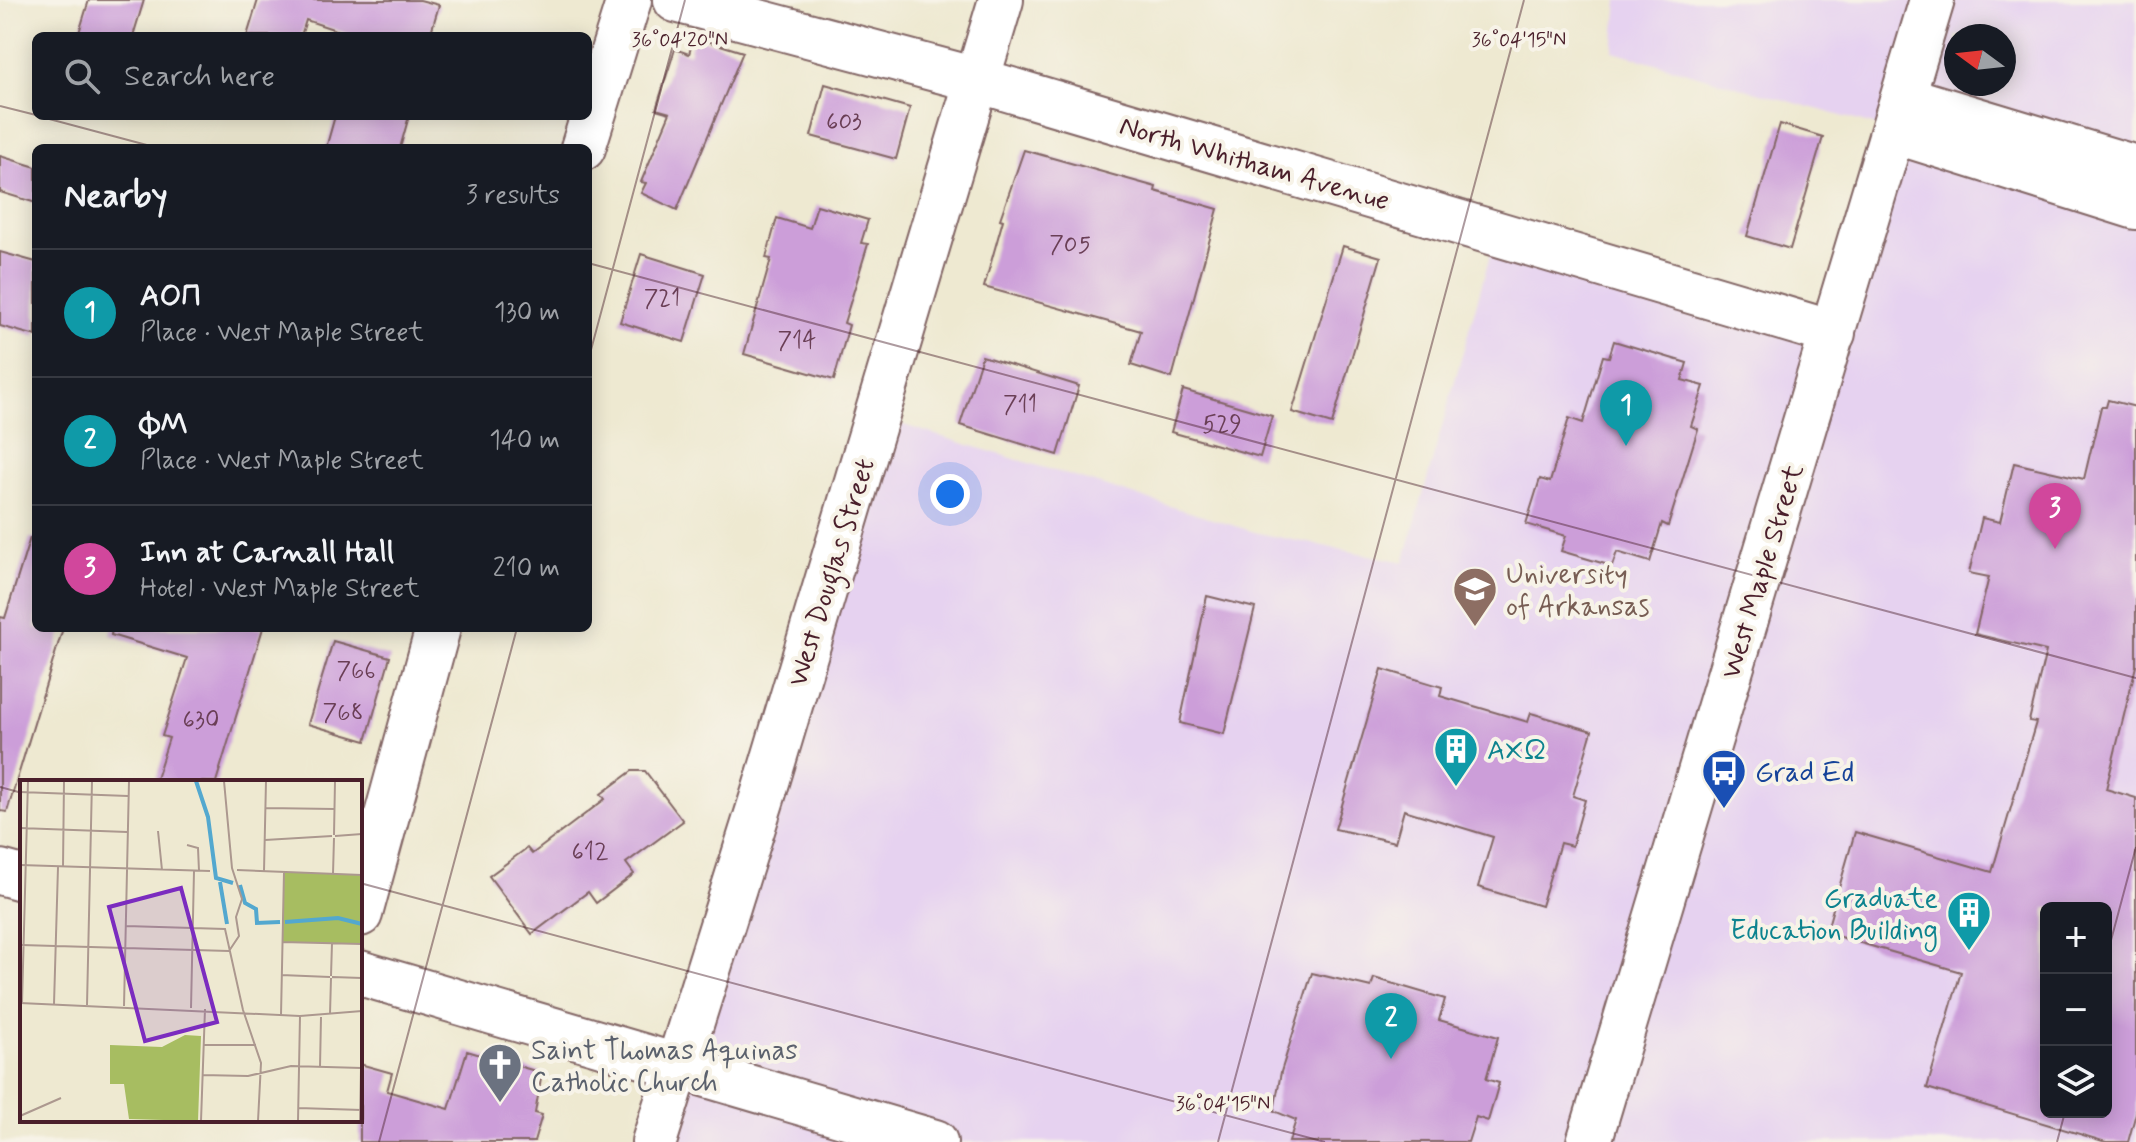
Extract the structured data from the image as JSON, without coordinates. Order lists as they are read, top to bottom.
{
  "streets": {
    "street": ["North Whitham Avenue", "West Maple Street", "West Douglas Street"]
  },
  "crossings": [
    ["North Whitham Avenue", "West Maple Street"],
    ["North Whitham Avenue", "West Douglas Street"]
  ],
  "places": {
    "school or university": ["University of Arkansas"],
    "building": ["ΑΧΩ", "Graduate Education Building"],
    "bus stop": ["Grad Ed"],
    "church": ["Saint Thomas Aquinas Catholic Church"]
  },
  "house_numbers": [
    "603",
    "705",
    "721",
    "714",
    "711",
    "529",
    "766",
    "768",
    "630",
    "612"
  ],
  "north": "left",
  "page": {
    "search": "Search here",
    "heading": ["Nearby", "3 results"],
    "list": [
      {
        "mark": "1",
        "name": "ΑΟΠ",
        "note": "Place · West Maple Street",
        "value": "130 m"
      },
      {
        "mark": "2",
        "name": "ΦΜ",
        "note": "Place · West Maple Street",
        "value": "140 m"
      },
      {
        "mark": "3",
        "name": "Inn at Carnall Hall",
        "note": "Hotel · West Maple Street",
        "value": "210 m"
      }
    ],
    "pins": ["1", "3", "2"],
    "map_buttons": ["+", "−"]
  },
  "coordinates": ["36°04'20\"N", "36°04'15\"N"]
}
